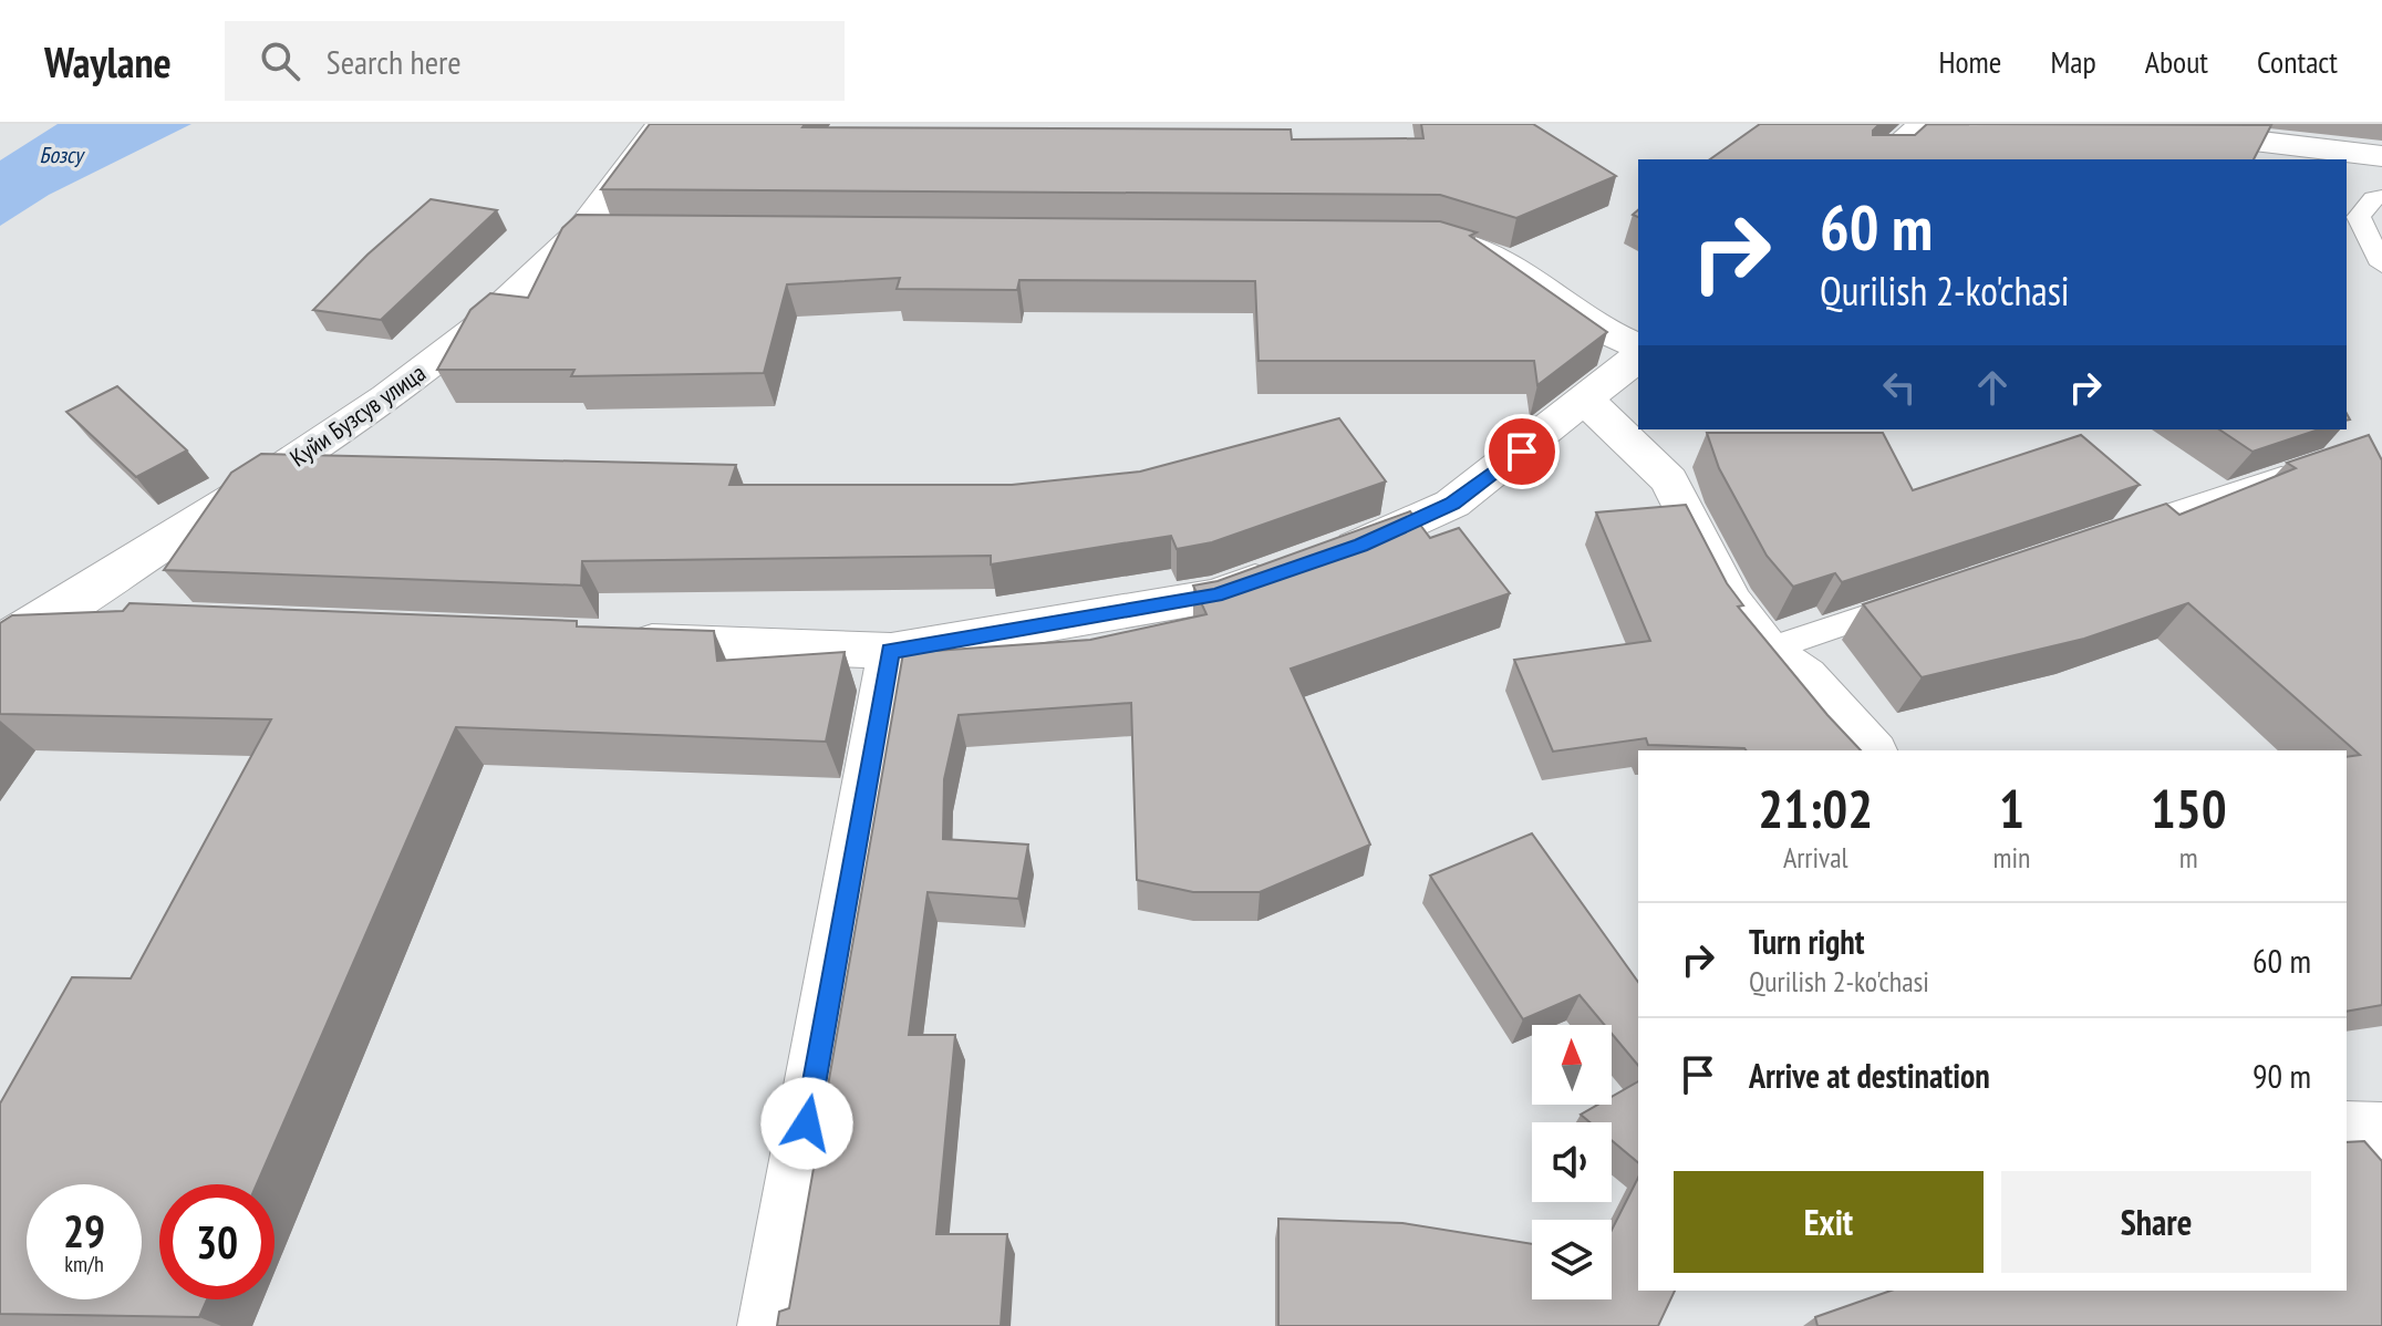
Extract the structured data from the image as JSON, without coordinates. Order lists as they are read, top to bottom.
{
  "streets": {
    "street": ["Куйи Бузсув улица"]
  },
  "water": ["Бозсу"],
  "north": "top",
  "page": {
    "header": "Waylane",
    "search": "Search here",
    "nav": [
      "Home",
      "Map",
      "About",
      "Contact"
    ],
    "turn": ["60 m", "Qurilish 2-ko'chasi"],
    "eta": [
      "21:02",
      "Arrival",
      "1",
      "min",
      "150",
      "m"
    ],
    "list": [
      {
        "name": "Turn right",
        "note": "Qurilish 2-ko'chasi",
        "value": "60 m"
      },
      {
        "name": "Arrive at destination",
        "value": "90 m"
      }
    ],
    "buttons": ["Exit", "Share"],
    "speed": "29 km/h",
    "limit": "30"
  }
}
